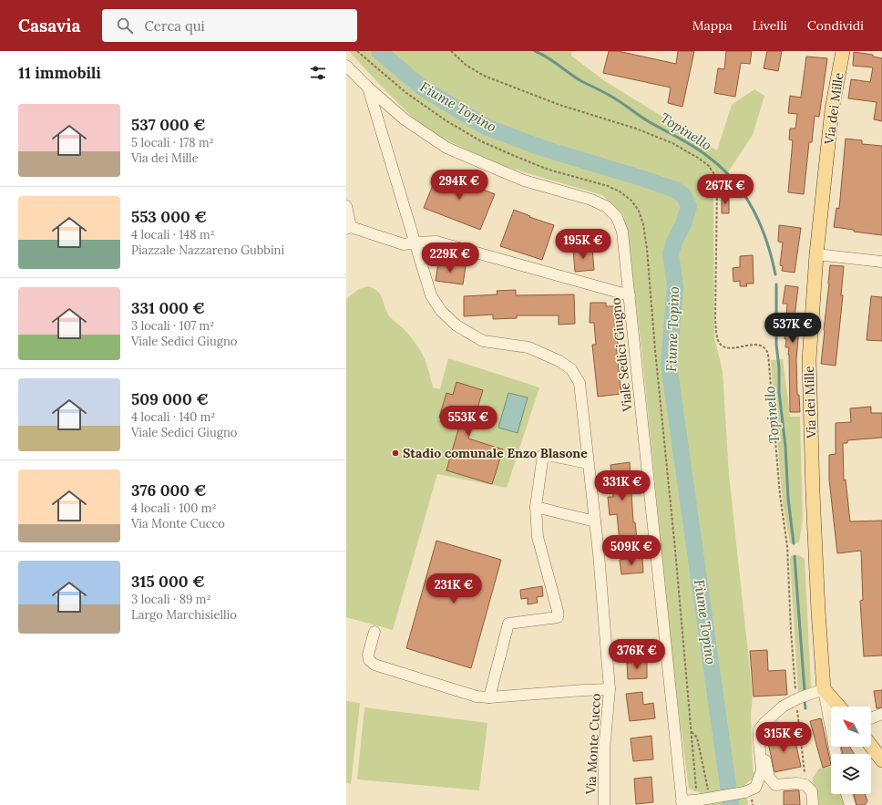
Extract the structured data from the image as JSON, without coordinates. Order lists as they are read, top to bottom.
{
  "streets": {
    "main road": ["Via dei Mille"],
    "street": ["Viale Sedici Giugno", "Via Monte Cucco"]
  },
  "crossings": [
    ["Viale Sedici Giugno", "Via Monte Cucco"]
  ],
  "water": ["Fiume Topino", "Topinello"],
  "places": ["Stadio comunale Enzo Blasone"],
  "north": "top left",
  "page": {
    "header": "Casavia",
    "search": "Cerca qui",
    "nav": ["Mappa", "Livelli", "Condividi"],
    "heading": "11 immobili",
    "list": [
      {
        "name": "537 000 €",
        "note": "5 locali · 178 m² · Via dei Mille"
      },
      {
        "name": "553 000 €",
        "note": "4 locali · 148 m² · Piazzale Nazzareno Gubbini"
      },
      {
        "name": "331 000 €",
        "note": "3 locali · 107 m² · Viale Sedici Giugno"
      },
      {
        "name": "509 000 €",
        "note": "4 locali · 140 m² · Viale Sedici Giugno"
      },
      {
        "name": "376 000 €",
        "note": "4 locali · 100 m² · Via Monte Cucco"
      },
      {
        "name": "315 000 €",
        "note": "3 locali · 89 m² · Largo Marchisiellio"
      }
    ],
    "price": [
      "294K €",
      "267K €",
      "195K €",
      "229K €",
      "537K €",
      "553K €",
      "331K €",
      "509K €",
      "231K €",
      "376K €",
      "315K €"
    ]
  }
}
